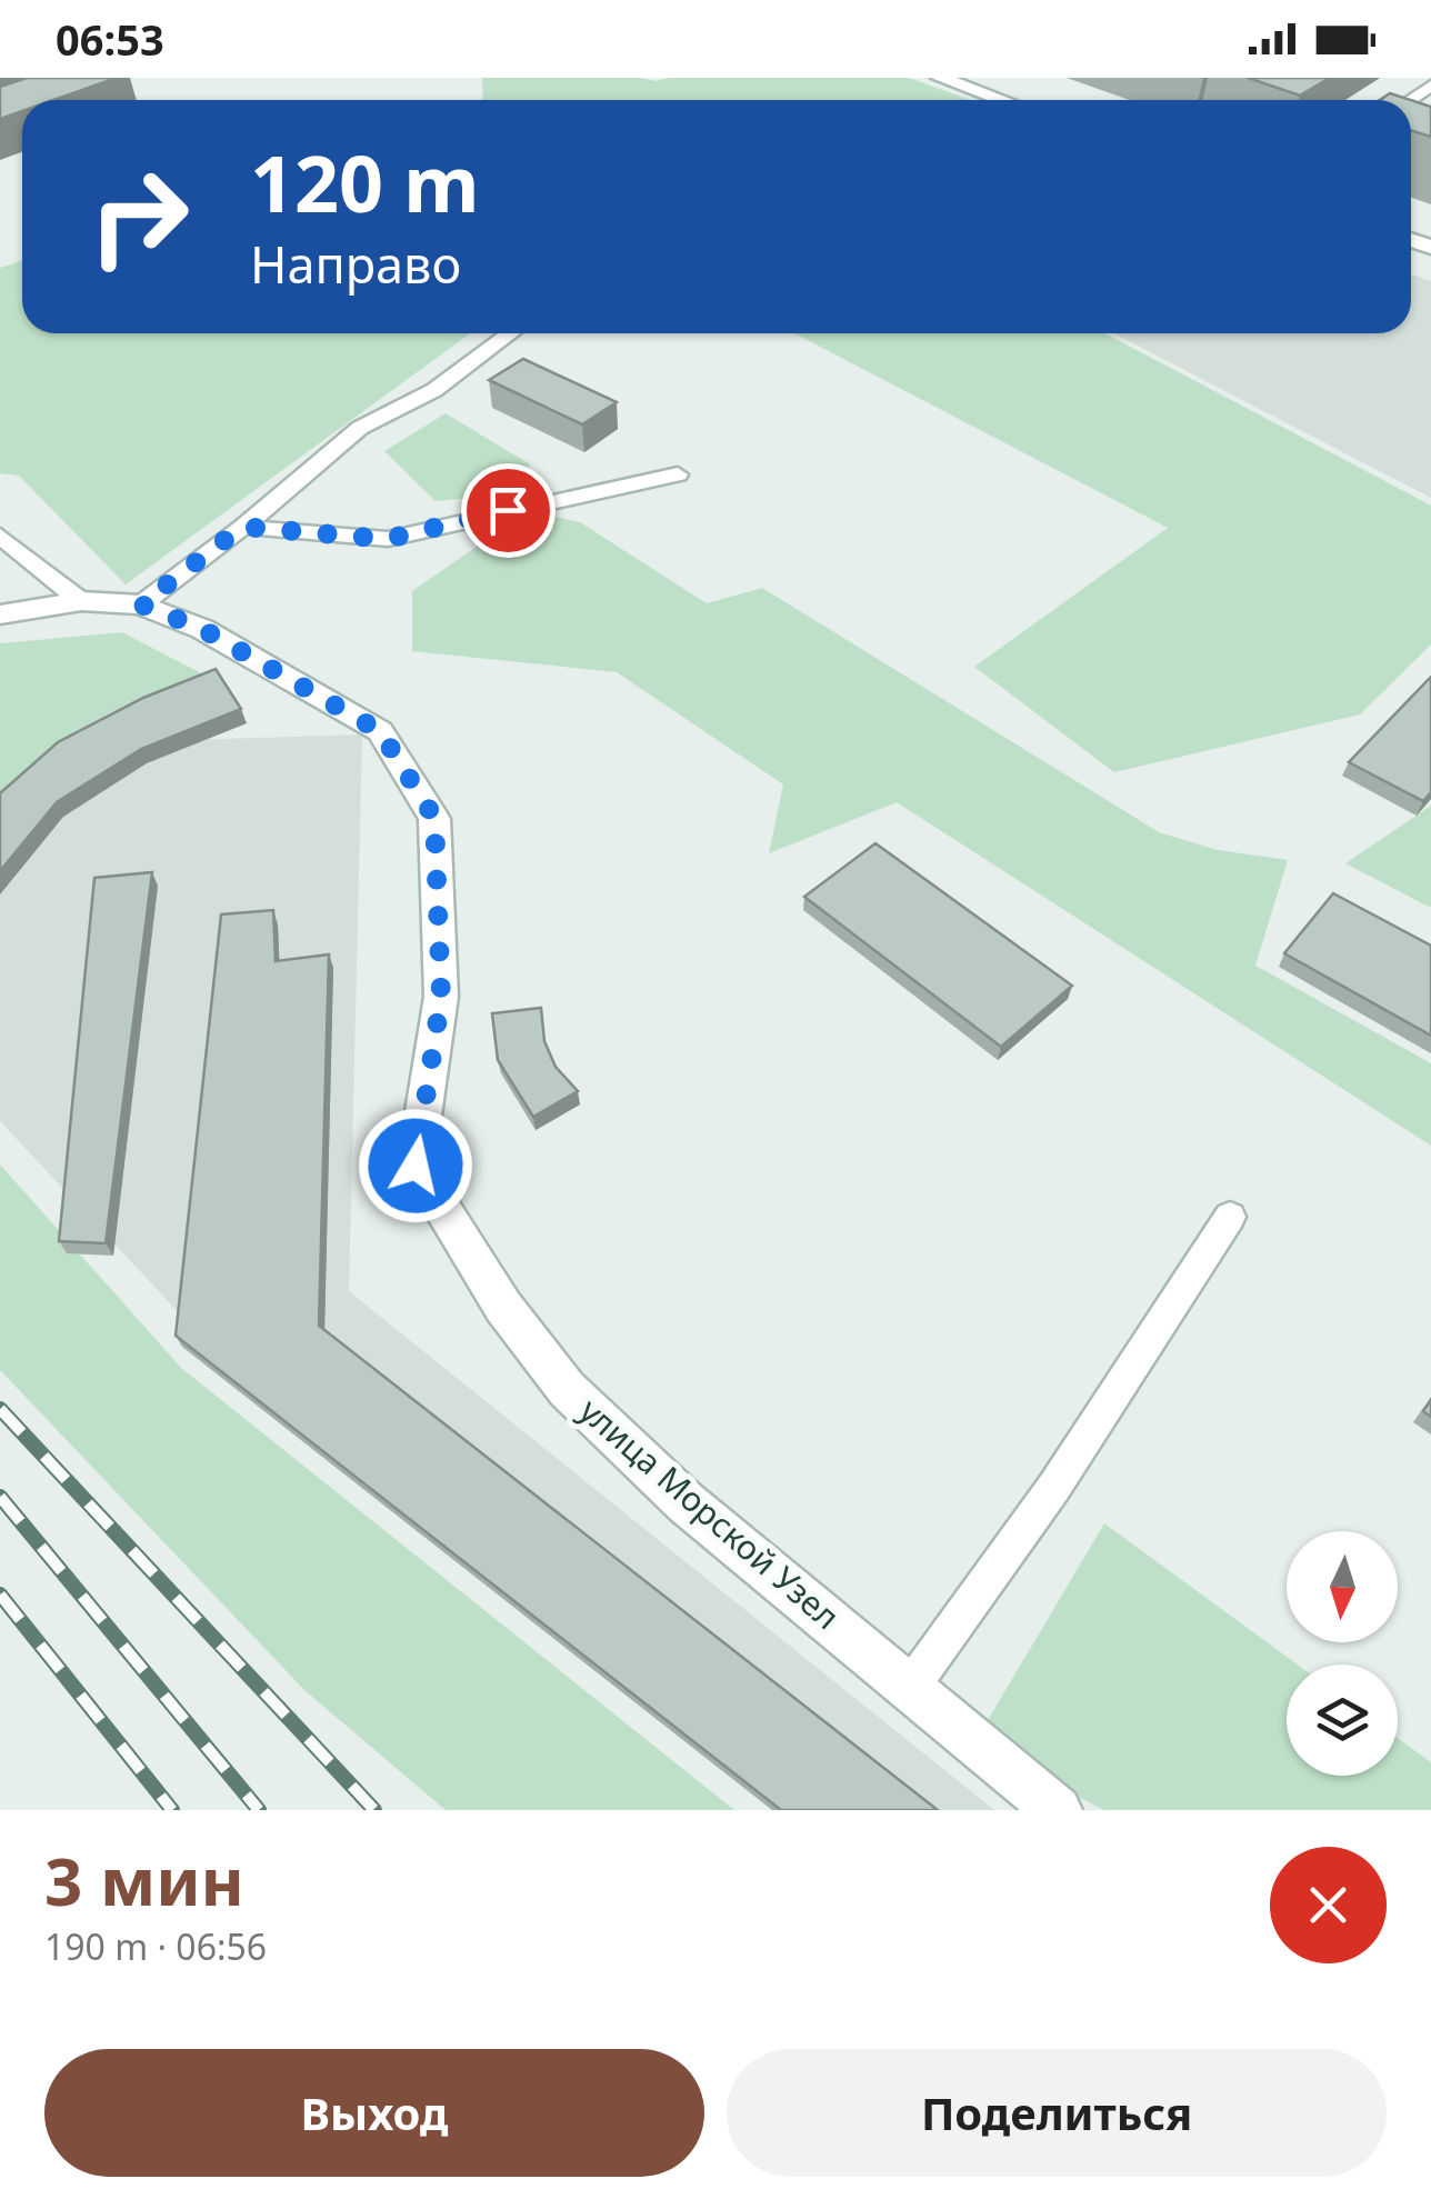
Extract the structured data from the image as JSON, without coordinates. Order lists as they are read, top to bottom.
{
  "streets": {
    "street": ["улица Морской Узел"]
  },
  "north": "bottom",
  "page": {
    "status": "06:53",
    "turn": ["120 m", "Направо"],
    "heading": ["3 мин", "190 m · 06:56"],
    "buttons": ["Выход", "Поделиться"]
  }
}
